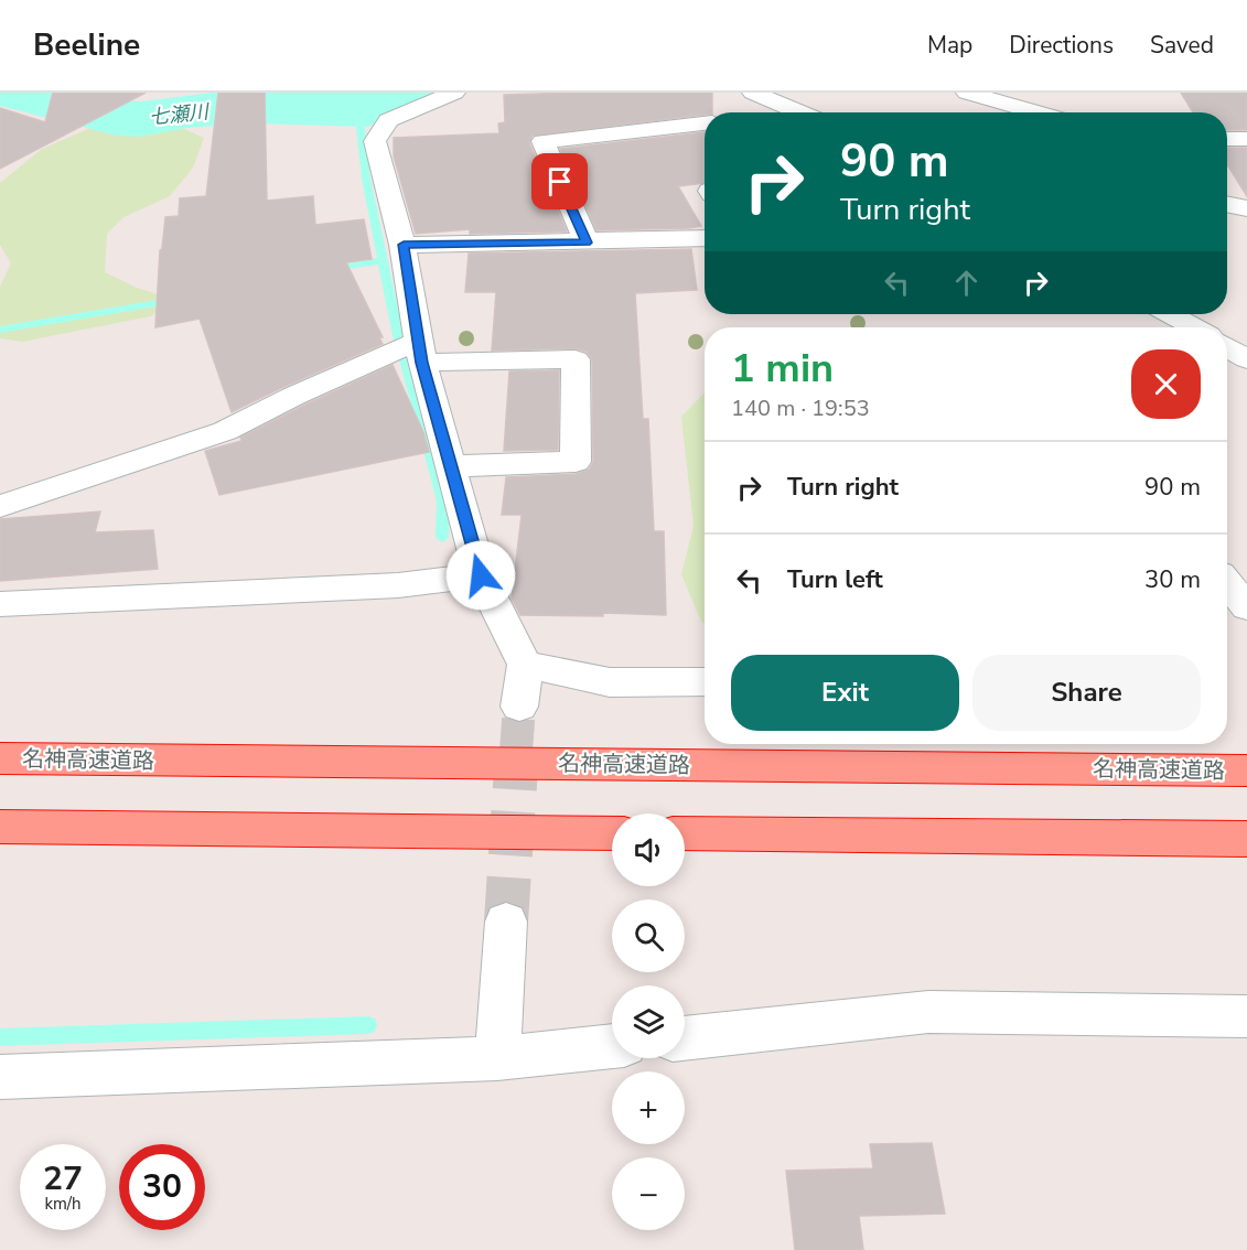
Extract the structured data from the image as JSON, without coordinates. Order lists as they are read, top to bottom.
{
  "streets": {
    "highway": ["名神高速道路"]
  },
  "water": ["七瀬川"],
  "page": {
    "header": "Beeline",
    "nav": ["Map", "Directions", "Saved"],
    "turn": ["90 m", "Turn right"],
    "heading": ["1 min", "140 m · 19:53"],
    "list": [
      {
        "name": "Turn right",
        "value": "90 m"
      },
      {
        "name": "Turn left",
        "value": "30 m"
      }
    ],
    "buttons": ["Exit", "Share"],
    "map_buttons": ["+", "−"],
    "speed": "27 km/h",
    "limit": "30"
  }
}
